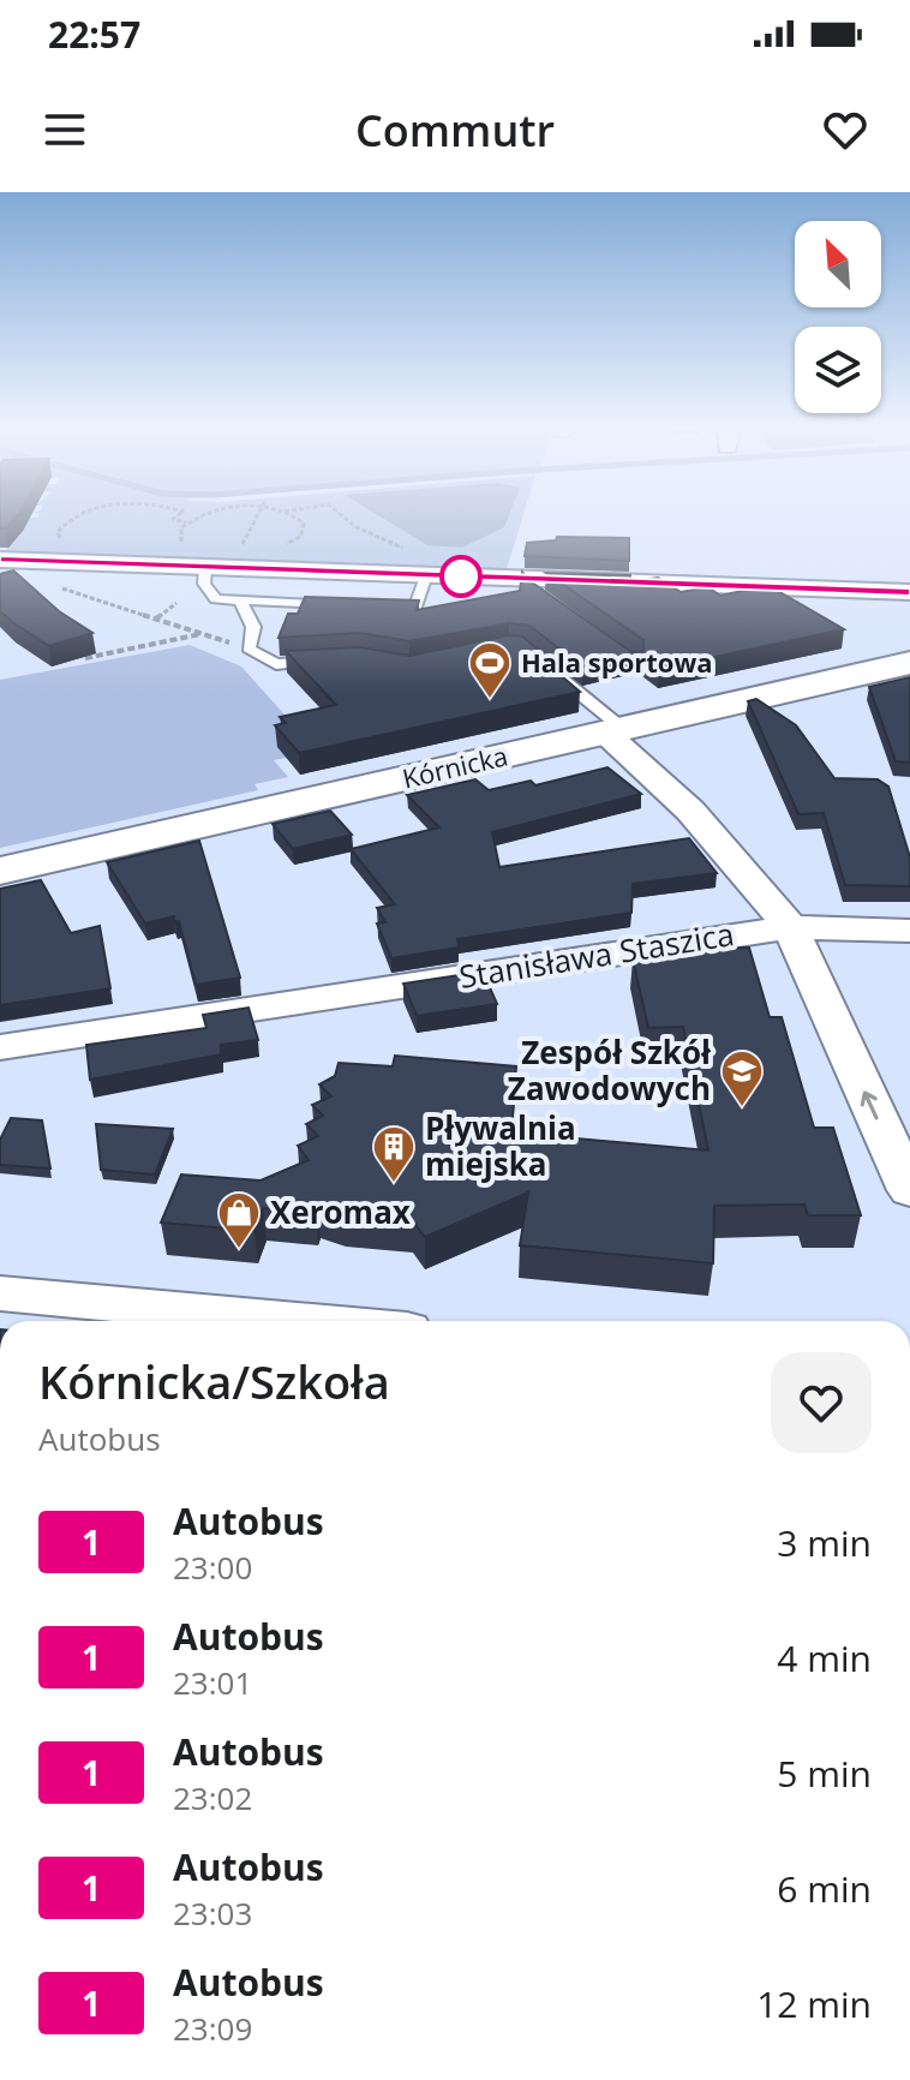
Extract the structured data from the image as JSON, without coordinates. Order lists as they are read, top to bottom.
{
  "streets": {
    "street": ["Kórnicka", "Stanisława Staszica"]
  },
  "places": {
    "sports": ["Hala sportowa"],
    "school or university": ["Zespół Szkół Zawodowych"],
    "building": ["Pływalnia miejska"],
    "shop": ["Xeromax"]
  },
  "lines": ["bus line 1"],
  "north": "top left",
  "page": {
    "status": "22:57",
    "header": "Commutr",
    "heading": ["Kórnicka/Szkoła", "Autobus"],
    "list": [
      {
        "mark": "1",
        "name": "Autobus",
        "note": "23:00",
        "value": "3 min"
      },
      {
        "mark": "1",
        "name": "Autobus",
        "note": "23:01",
        "value": "4 min"
      },
      {
        "mark": "1",
        "name": "Autobus",
        "note": "23:02",
        "value": "5 min"
      },
      {
        "mark": "1",
        "name": "Autobus",
        "note": "23:03",
        "value": "6 min"
      },
      {
        "mark": "1",
        "name": "Autobus",
        "note": "23:09",
        "value": "12 min"
      }
    ]
  }
}
